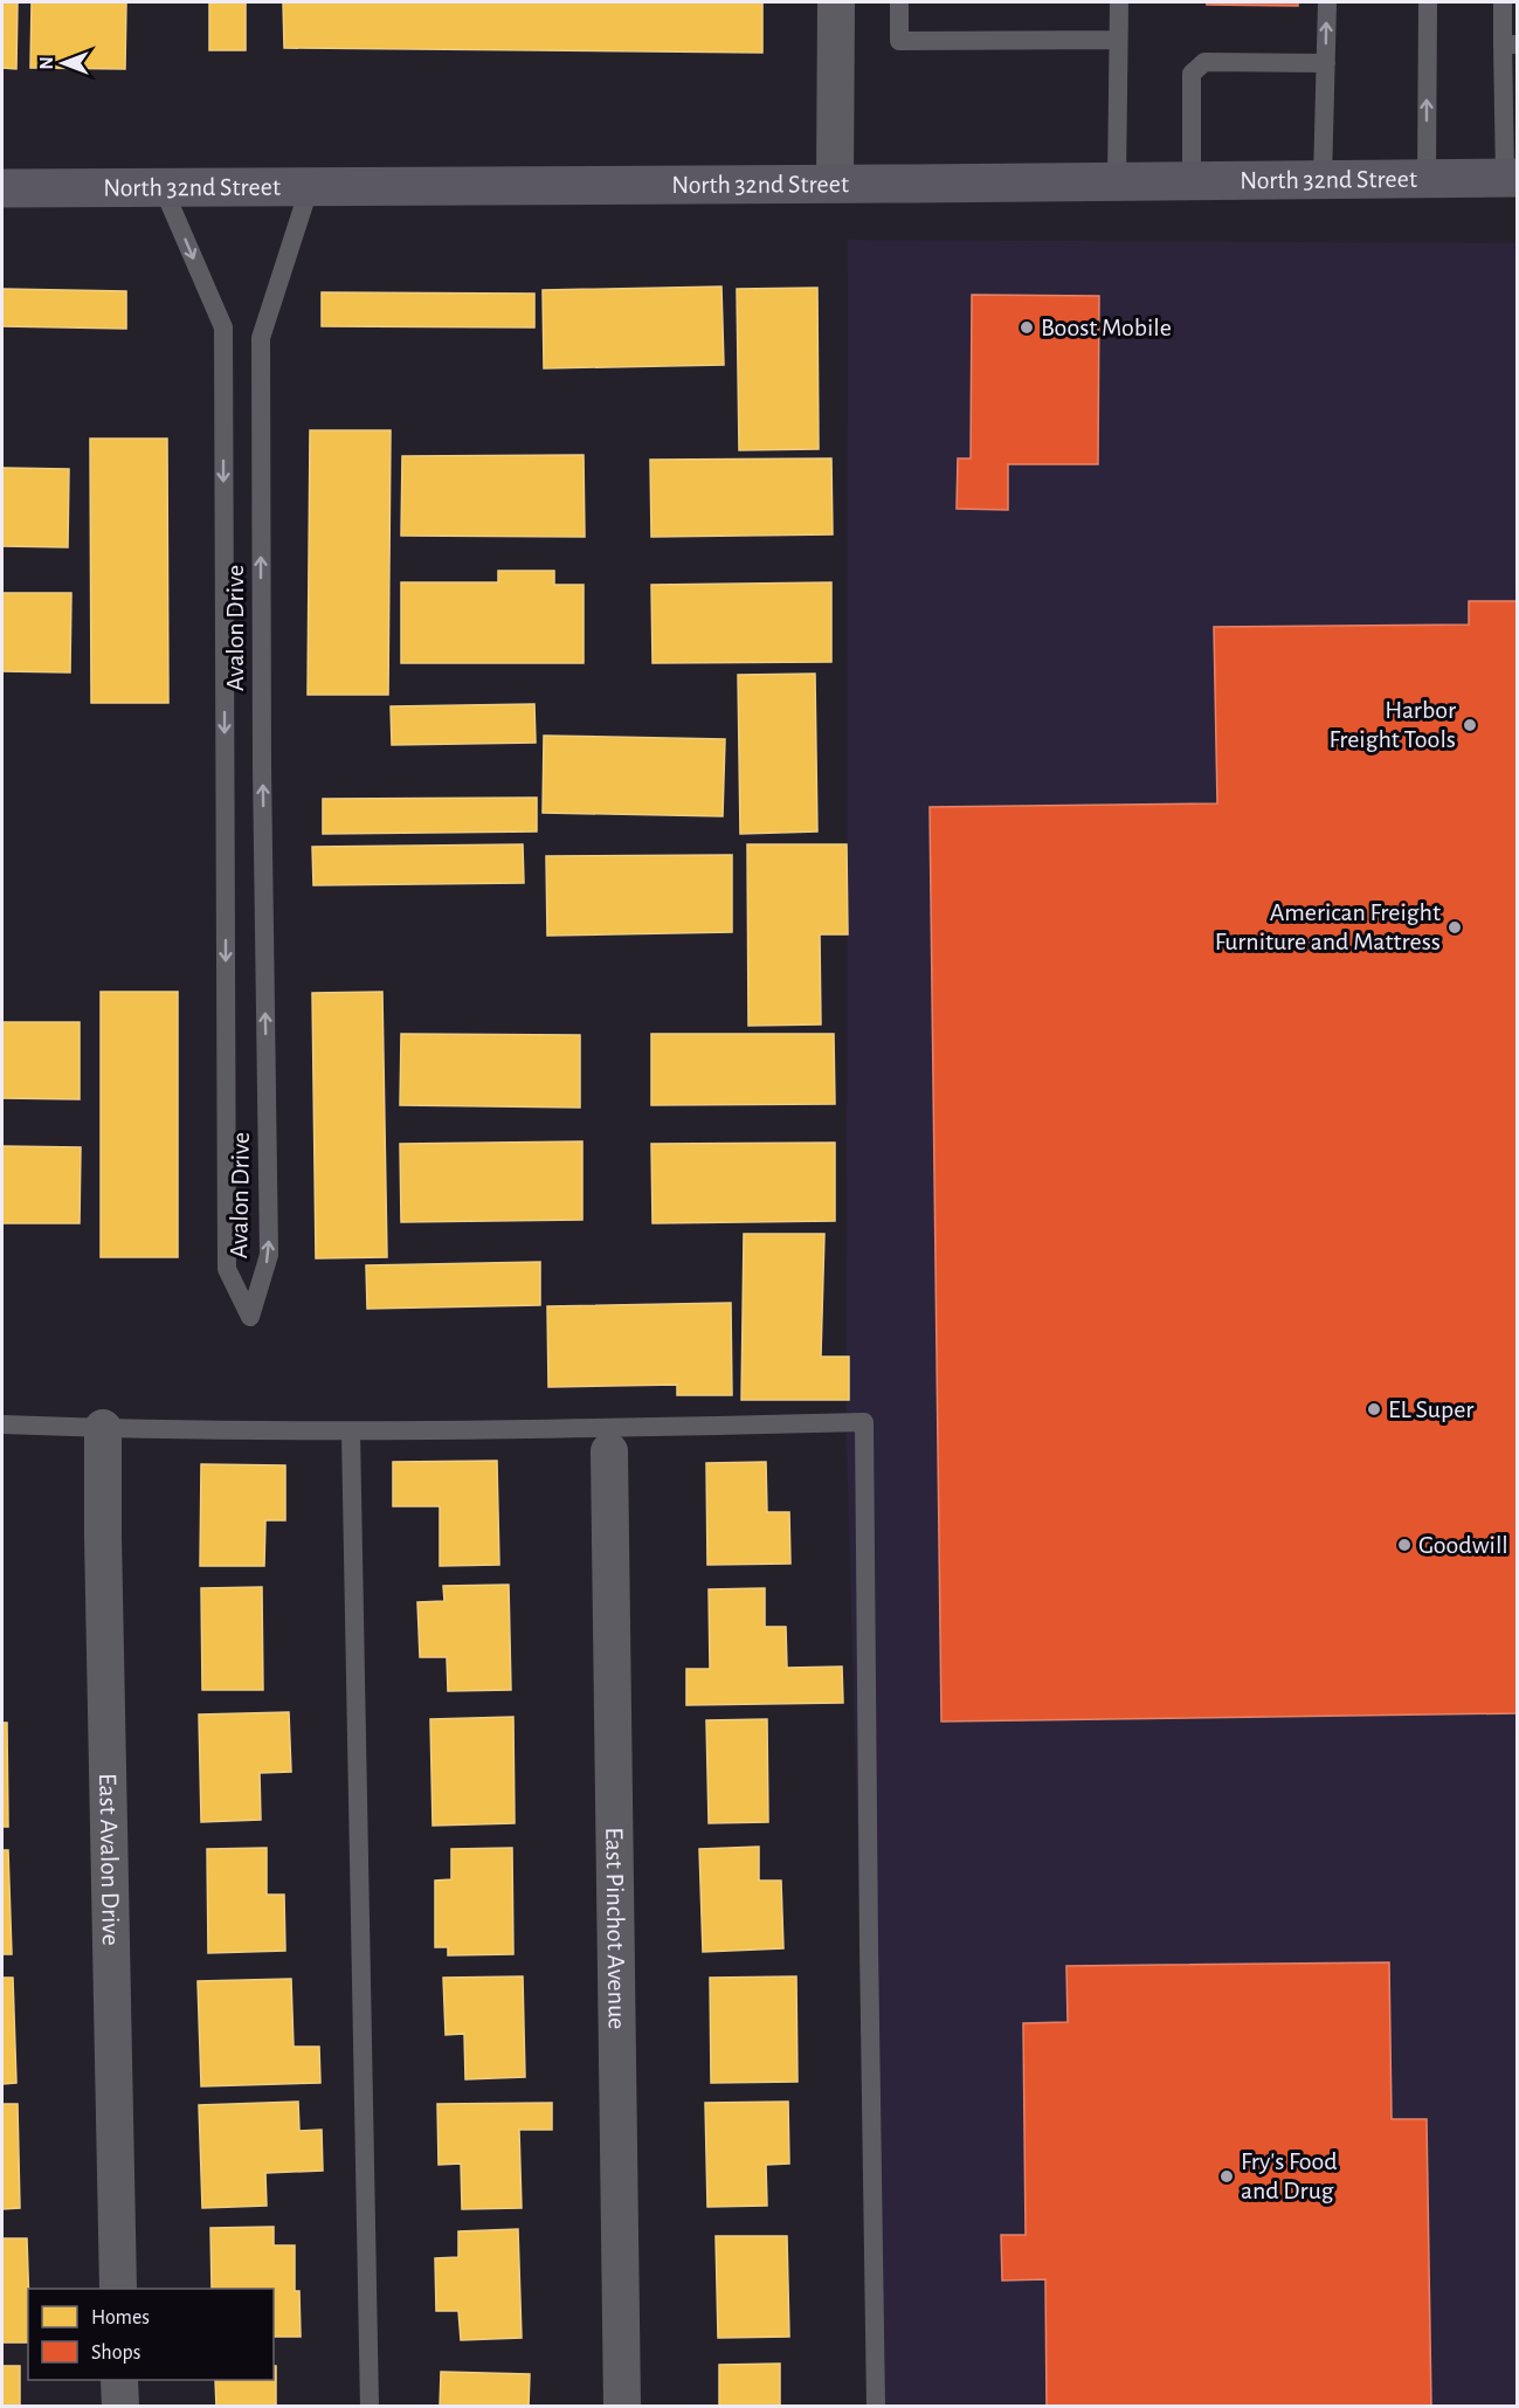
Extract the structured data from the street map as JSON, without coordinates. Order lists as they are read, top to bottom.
{
  "streets": {
    "main road": ["North 32nd Street"],
    "street": ["East Avalon Drive", "East Pinchot Avenue"],
    "lane": ["Avalon Drive"]
  },
  "crossings": [
    ["North 32nd Street", "Avalon Drive"]
  ],
  "places": [
    "Boost Mobile",
    "Harbor Freight Tools",
    "American Freight Furniture and Mattress",
    "EL Super",
    "Goodwill",
    "Fry's Food and Drug"
  ],
  "legend": ["Homes", "Shops"],
  "north": "left"
}
